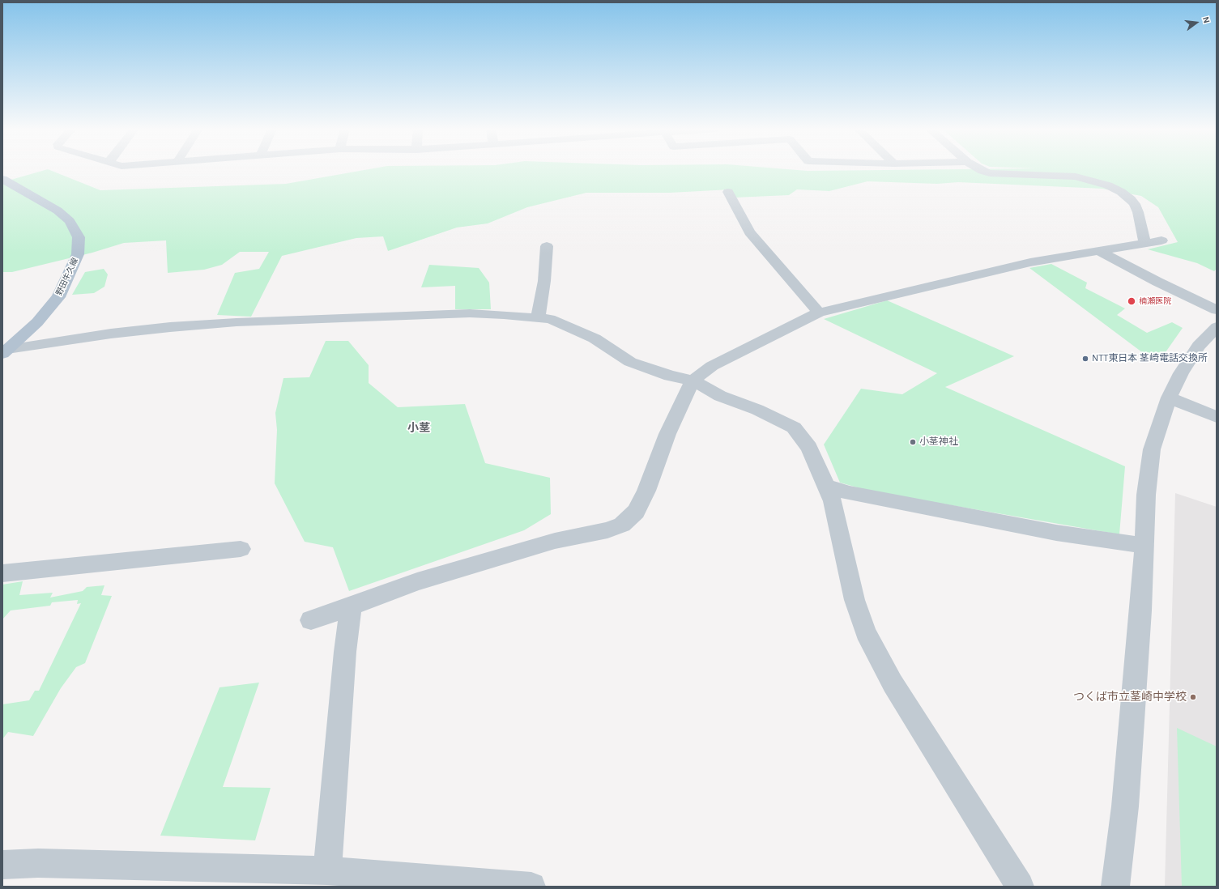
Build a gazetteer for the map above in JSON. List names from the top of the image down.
{
  "streets": {
    "main road": ["野田牛久線"]
  },
  "districts": ["小茎"],
  "places": [
    "楠瀬医院",
    "NTT東日本 茎崎電話交換所",
    "小茎神社",
    "つくば市立茎崎中学校"
  ],
  "north": "right"
}
